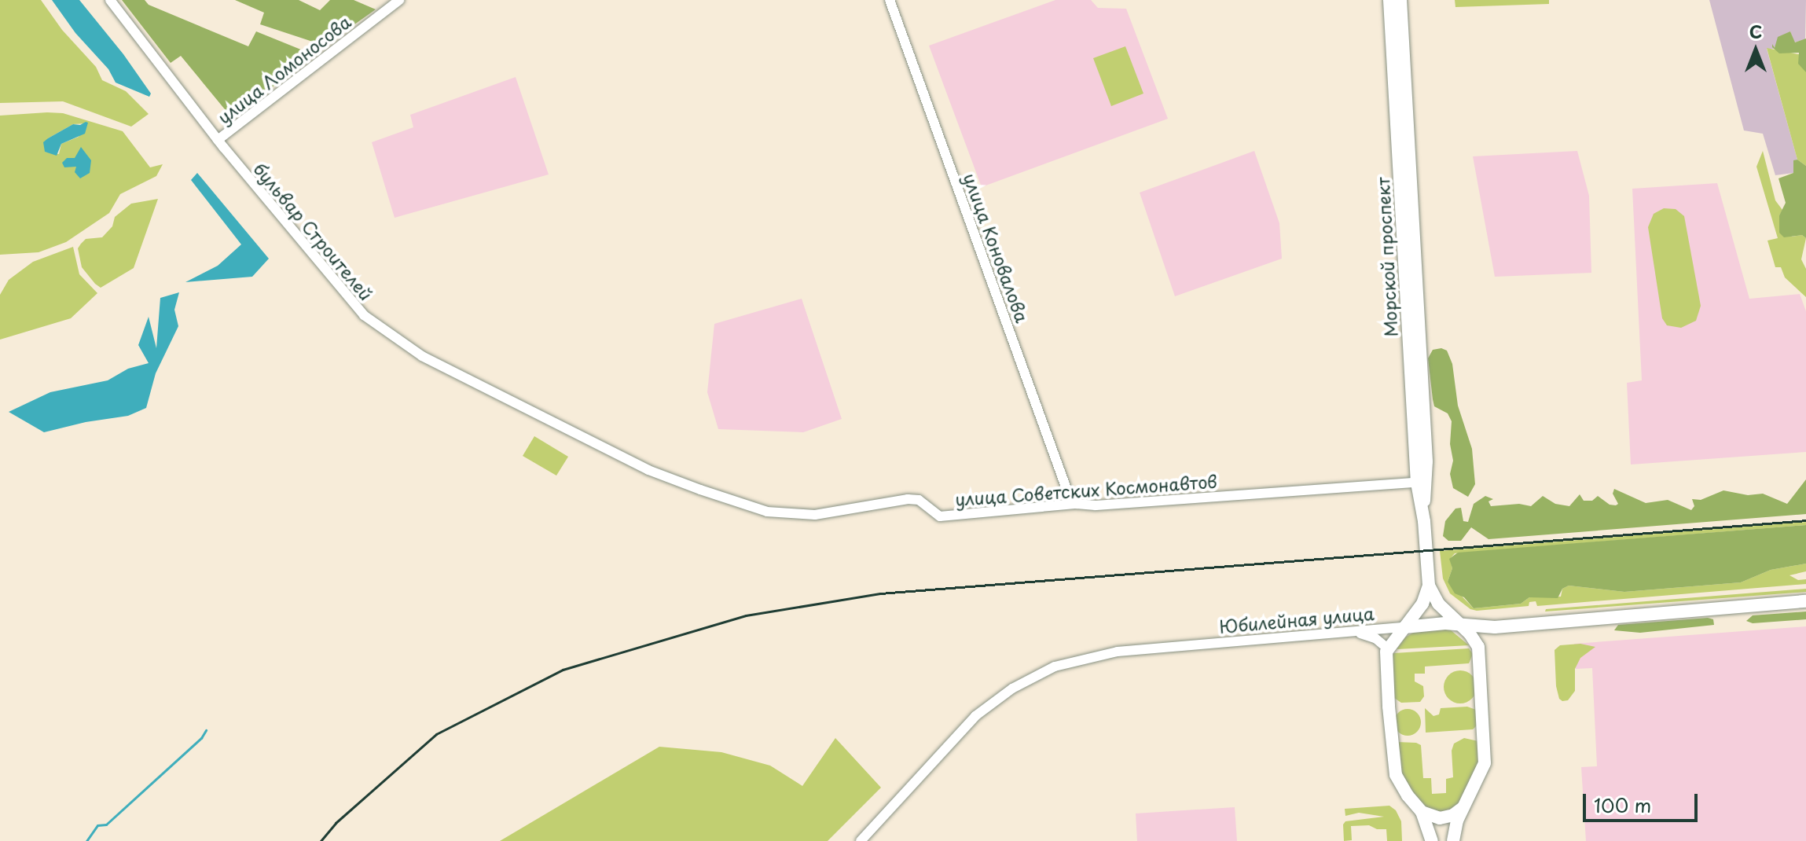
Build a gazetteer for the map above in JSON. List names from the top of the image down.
{
  "streets": {
    "main road": ["Морской проспект", "Юбилейная улица"],
    "street": [
      "улица Ломоносова",
      "бульвар Строителей",
      "улица Коновалова",
      "улица Советских Космонавтов"
    ]
  },
  "crossings": [
    ["улица Ломоносова", "бульвар Строителей"],
    ["бульвар Строителей", "улица Советских Космонавтов"],
    ["улица Коновалова", "улица Советских Космонавтов"],
    ["Морской проспект", "улица Советских Космонавтов"],
    ["Морской проспект", "Юбилейная улица"]
  ],
  "scale_bar": "100 m",
  "north": "top"
}
